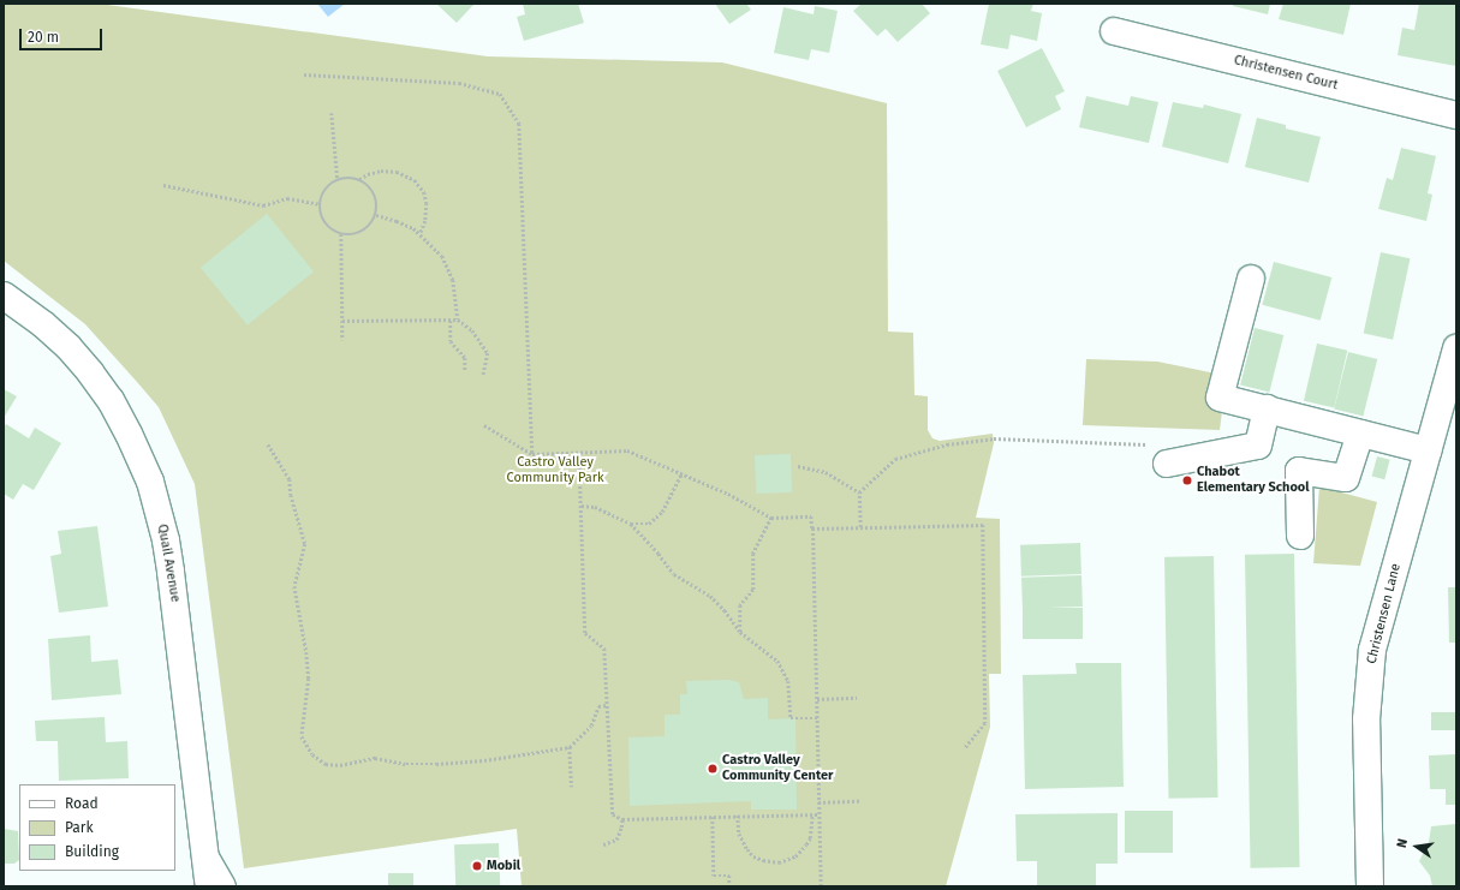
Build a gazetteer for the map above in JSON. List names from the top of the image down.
{
  "streets": {
    "street": ["Christensen Court", "Quail Avenue", "Christensen Lane"]
  },
  "parks": ["Castro Valley Community Park"],
  "places": ["Chabot Elementary School", "Castro Valley Community Center", "Mobil"],
  "legend": ["Road", "Park", "Building"],
  "scale_bar": "20 m",
  "north": "left"
}
